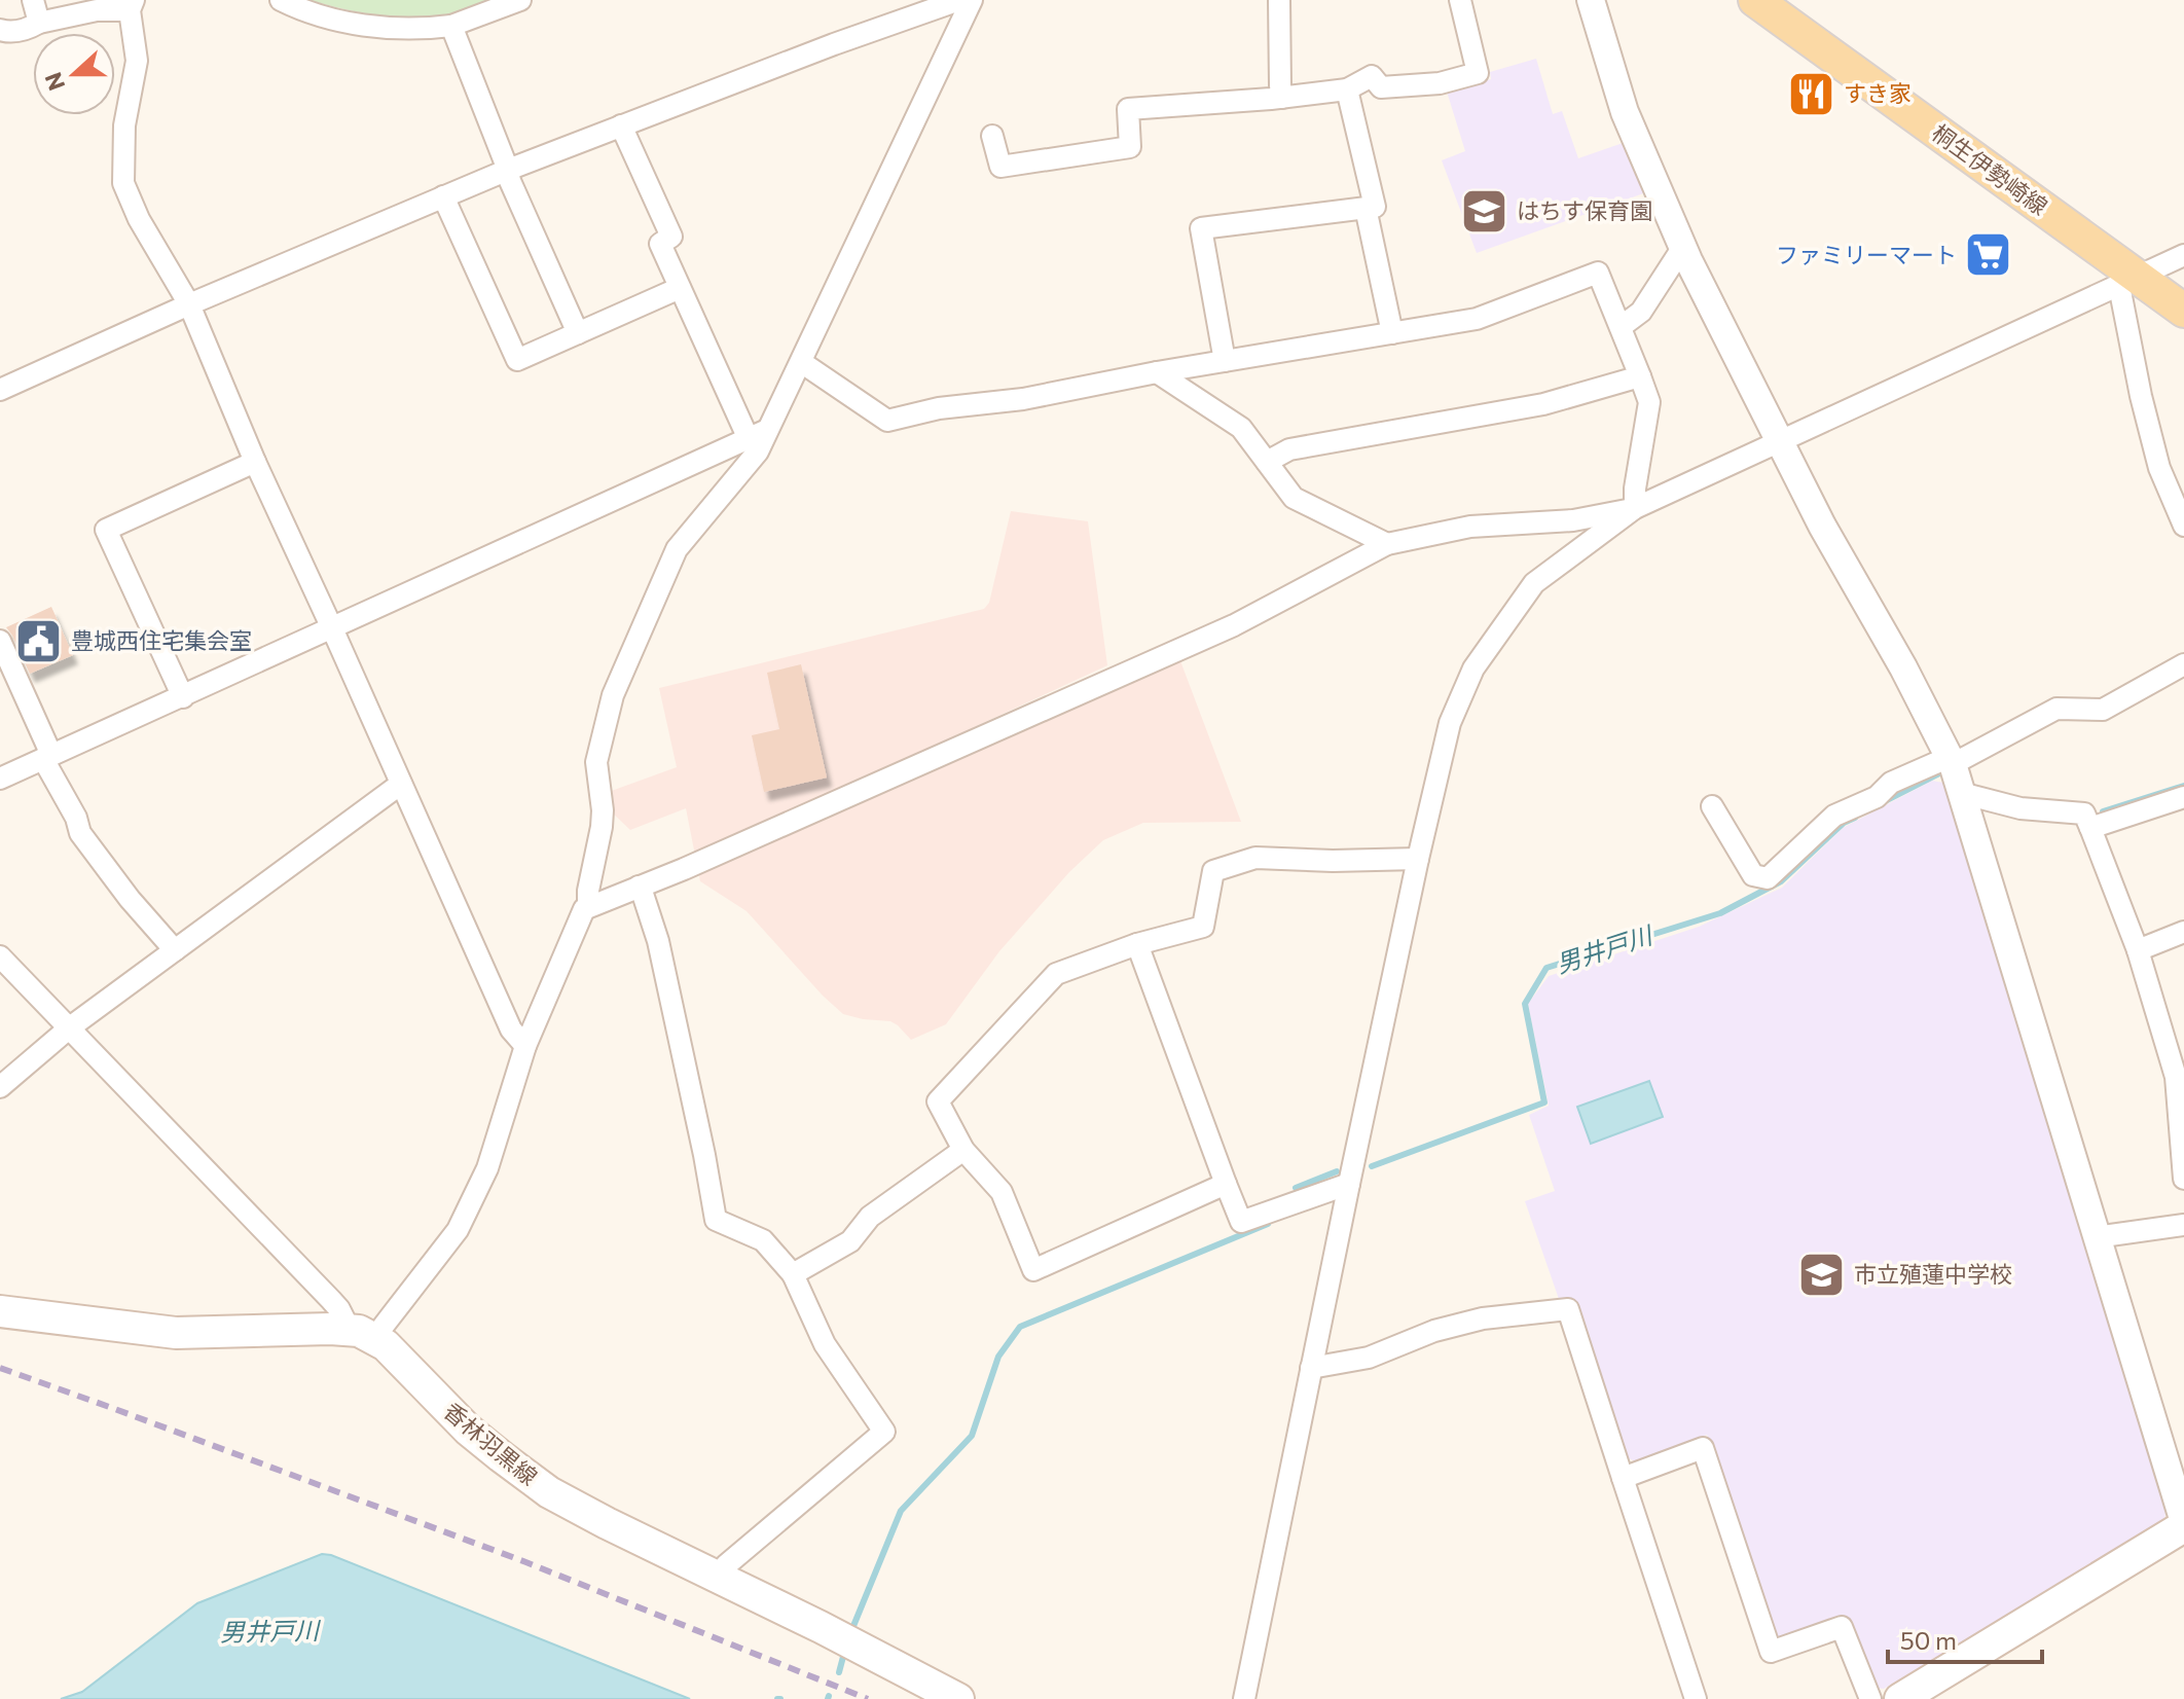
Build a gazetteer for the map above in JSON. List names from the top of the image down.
{
  "streets": {
    "main road": ["桐生伊勢崎線", "香林羽黒線"]
  },
  "water": ["男井戸川"],
  "places": {
    "restaurant": ["すき家"],
    "school or university": ["はちす保育園", "市立殖蓮中学校"],
    "supermarket": ["ファミリーマート"],
    "public building": ["豊城西住宅集会室"]
  },
  "scale_bar": "50 m",
  "north": "left"
}
